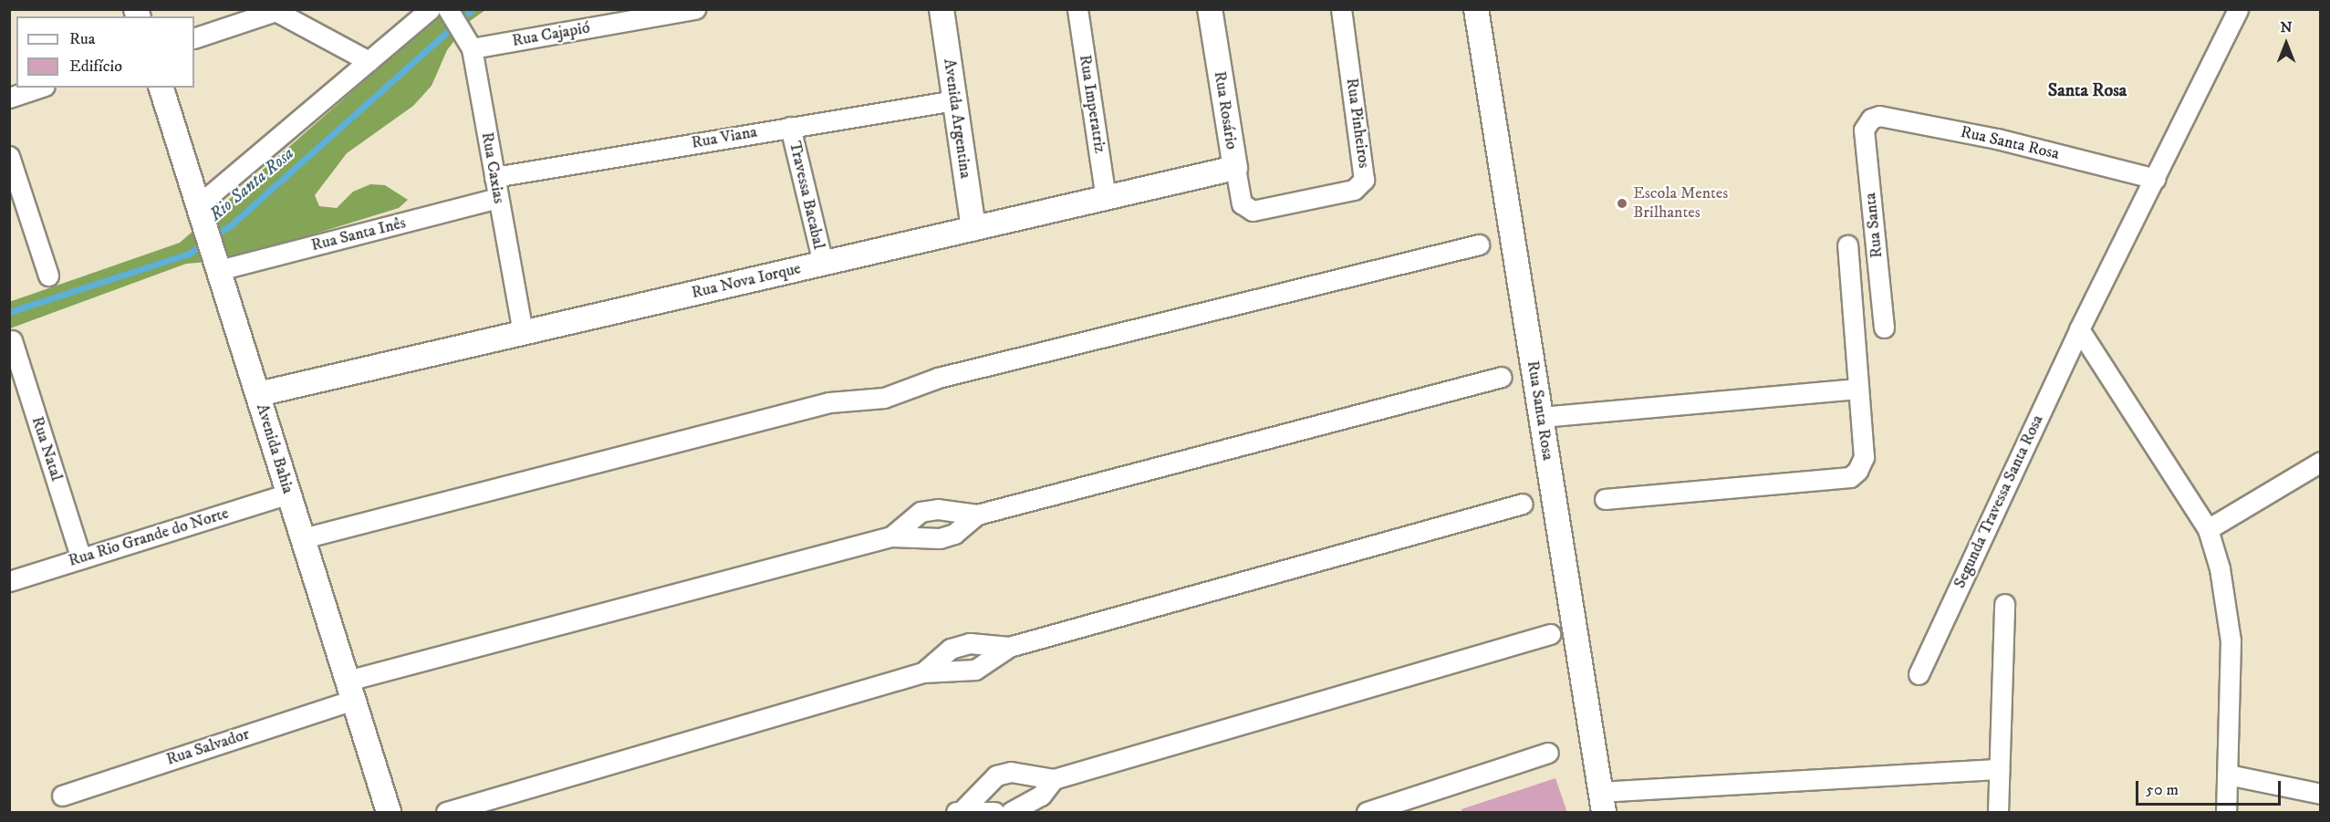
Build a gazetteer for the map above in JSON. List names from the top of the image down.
{
  "streets": {
    "street": [
      "Rua Cajapió",
      "Rua Imperatriz",
      "Rua Rosário",
      "Avenida Argentina",
      "Rua Pinheiros",
      "Rua Viana",
      "Rua Santa Rosa",
      "Rua Caxias",
      "Travessa Bacabal",
      "Rua Santa",
      "Rua Santa Inês",
      "Rua Nova Iorque",
      "Rua Natal",
      "Avenida Bahia",
      "Segunda Travessa Santa Rosa",
      "Rua Rio Grande do Norte",
      "Rua Salvador"
    ]
  },
  "crossings": [
    ["Rua Cajapió", "Rua Caxias"],
    ["Rua Imperatriz", "Rua Nova Iorque"],
    ["Rua Rosário", "Rua Pinheiros"],
    ["Rua Rosário", "Rua Nova Iorque"],
    ["Avenida Argentina", "Rua Viana"],
    ["Avenida Argentina", "Rua Nova Iorque"],
    ["Rua Viana", "Rua Caxias"],
    ["Rua Viana", "Travessa Bacabal"],
    ["Rua Santa Rosa", "Rua Santa"],
    ["Rua Santa Rosa", "Segunda Travessa Santa Rosa"],
    ["Rua Caxias", "Rua Santa Inês"],
    ["Rua Caxias", "Rua Nova Iorque"],
    ["Travessa Bacabal", "Rua Nova Iorque"],
    ["Rua Santa Inês", "Avenida Bahia"],
    ["Rua Nova Iorque", "Avenida Bahia"],
    ["Rua Natal", "Rua Rio Grande do Norte"],
    ["Avenida Bahia", "Rua Rio Grande do Norte"],
    ["Avenida Bahia", "Rua Salvador"]
  ],
  "districts": ["Santa Rosa"],
  "water": ["Rio Santa Rosa"],
  "places": ["Escola Mentes Brilhantes"],
  "legend": ["Rua", "Edifício"],
  "scale_bar": "50 m",
  "north": "top"
}
